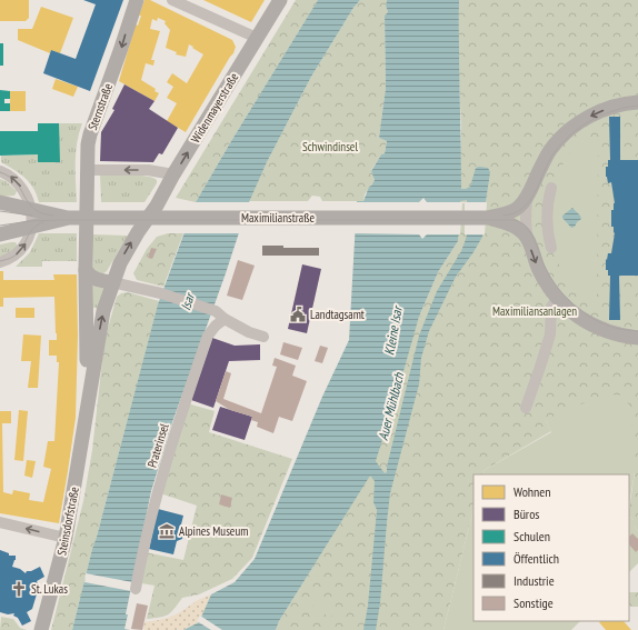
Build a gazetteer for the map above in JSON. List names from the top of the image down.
{
  "streets": {
    "main road": [
      "Sternstraße",
      "Widenmayerstraße",
      "Maximilianstraße",
      "Steinsdorfstraße"
    ],
    "street": ["Praterinsel"]
  },
  "crossings": [
    ["Sternstraße", "Maximilianstraße"],
    ["Sternstraße", "Steinsdorfstraße"],
    ["Widenmayerstraße", "Maximilianstraße"],
    ["Widenmayerstraße", "Steinsdorfstraße"],
    ["Maximilianstraße", "Steinsdorfstraße"]
  ],
  "one_way": ["Sternstraße", "Widenmayerstraße"],
  "water": ["Isar", "Kleine Isar", "Auer Mühlbach"],
  "parks": ["Schwindinsel", "Maximiliansanlagen"],
  "places": {
    "public building": ["Landtagsamt"],
    "museum": ["Alpines Museum"],
    "church": ["St. Lukas"]
  },
  "legend": [
    "Wohnen",
    "Büros",
    "Schulen",
    "Öffentlich",
    "Industrie",
    "Sonstige"
  ]
}
